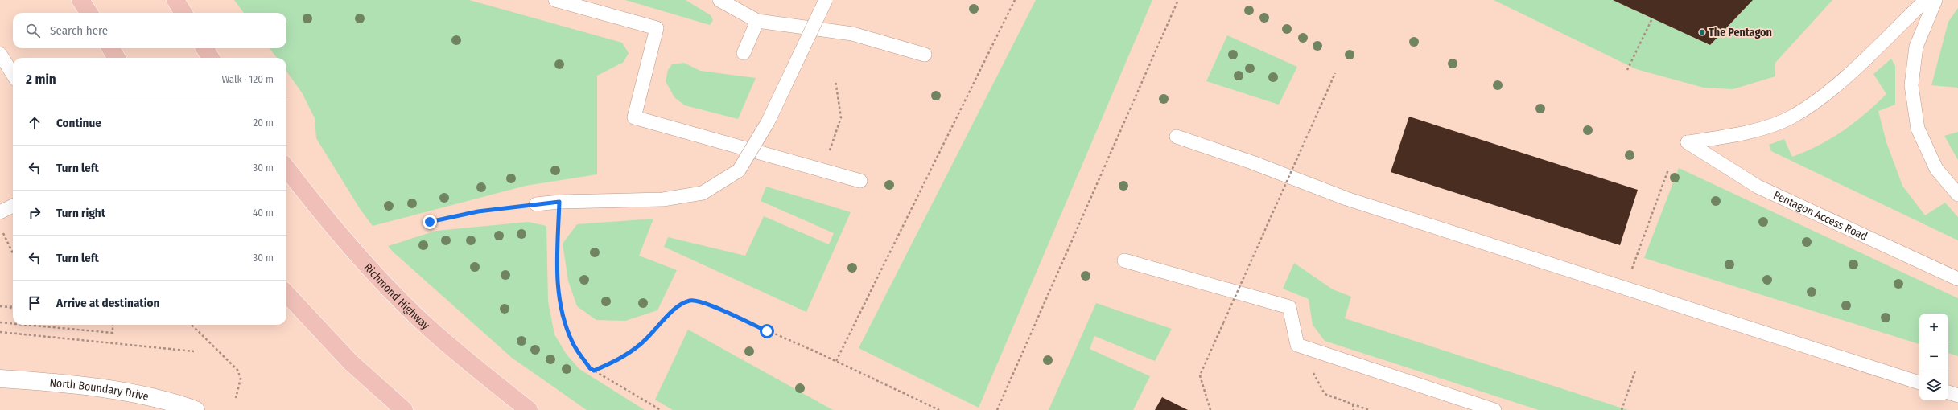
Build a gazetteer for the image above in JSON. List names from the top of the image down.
{
  "streets": {
    "highway": ["Richmond Highway"],
    "street": ["North Boundary Drive"],
    "lane": ["Pentagon Access Road"]
  },
  "places": ["The Pentagon"],
  "page": {
    "search": "Search here",
    "heading": ["2 min", "Walk · 120 m"],
    "list": [
      ["Continue", "20 m"],
      ["Turn left", "30 m"],
      ["Turn right", "40 m"],
      ["Turn left", "30 m"],
      "Arrive at destination"
    ],
    "map_buttons": ["+", "−"]
  }
}
